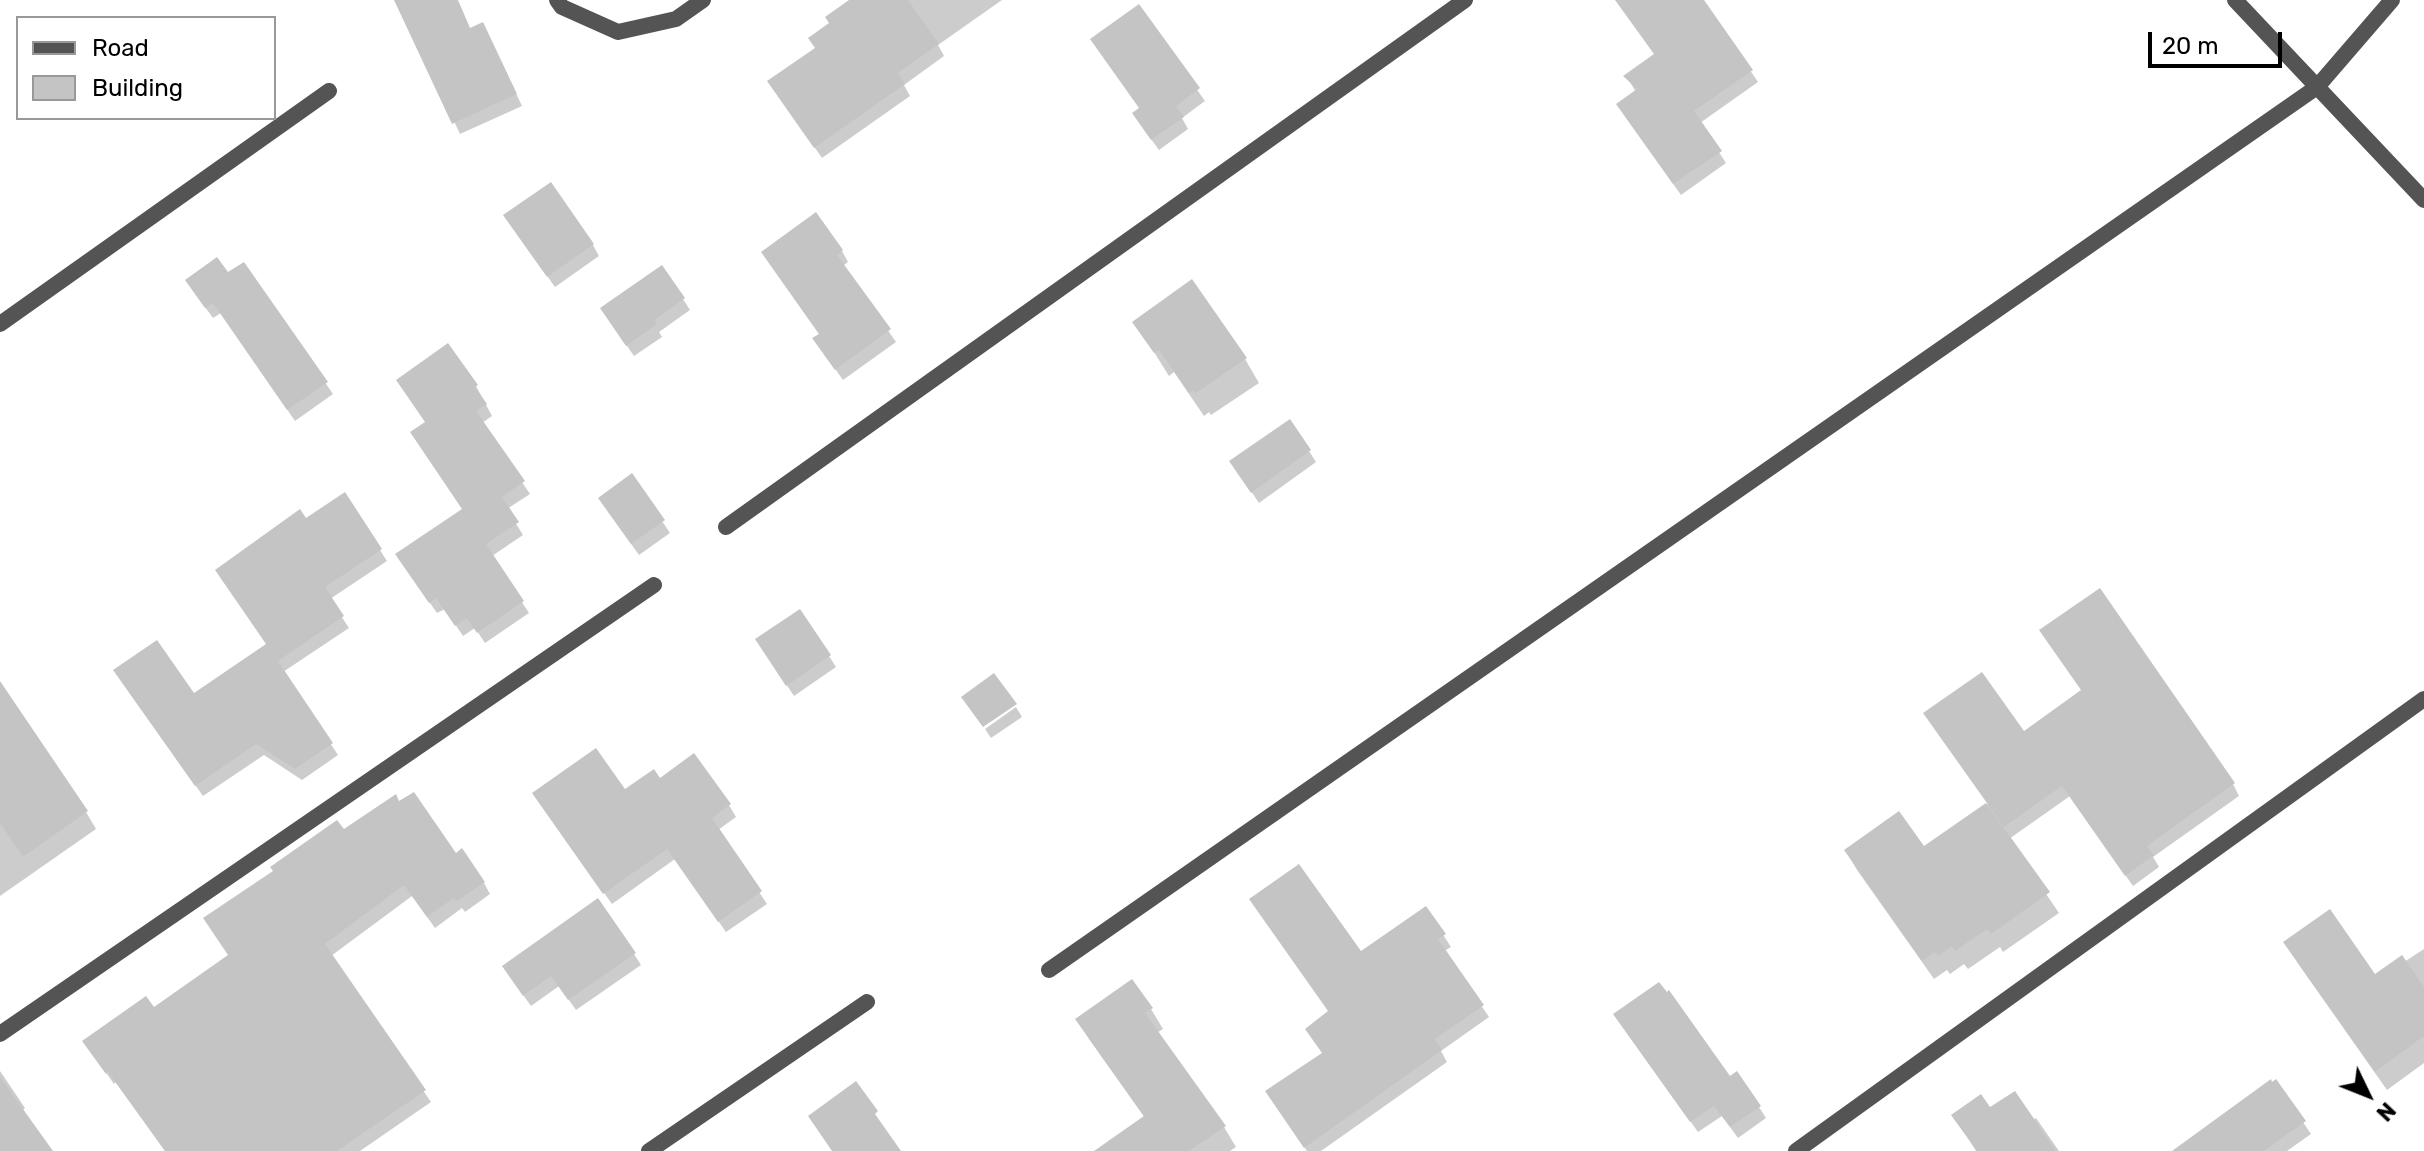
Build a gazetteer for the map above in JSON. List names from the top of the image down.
{
  "legend": ["Road", "Building"],
  "scale_bar": "20 m",
  "north": "bottom right"
}
